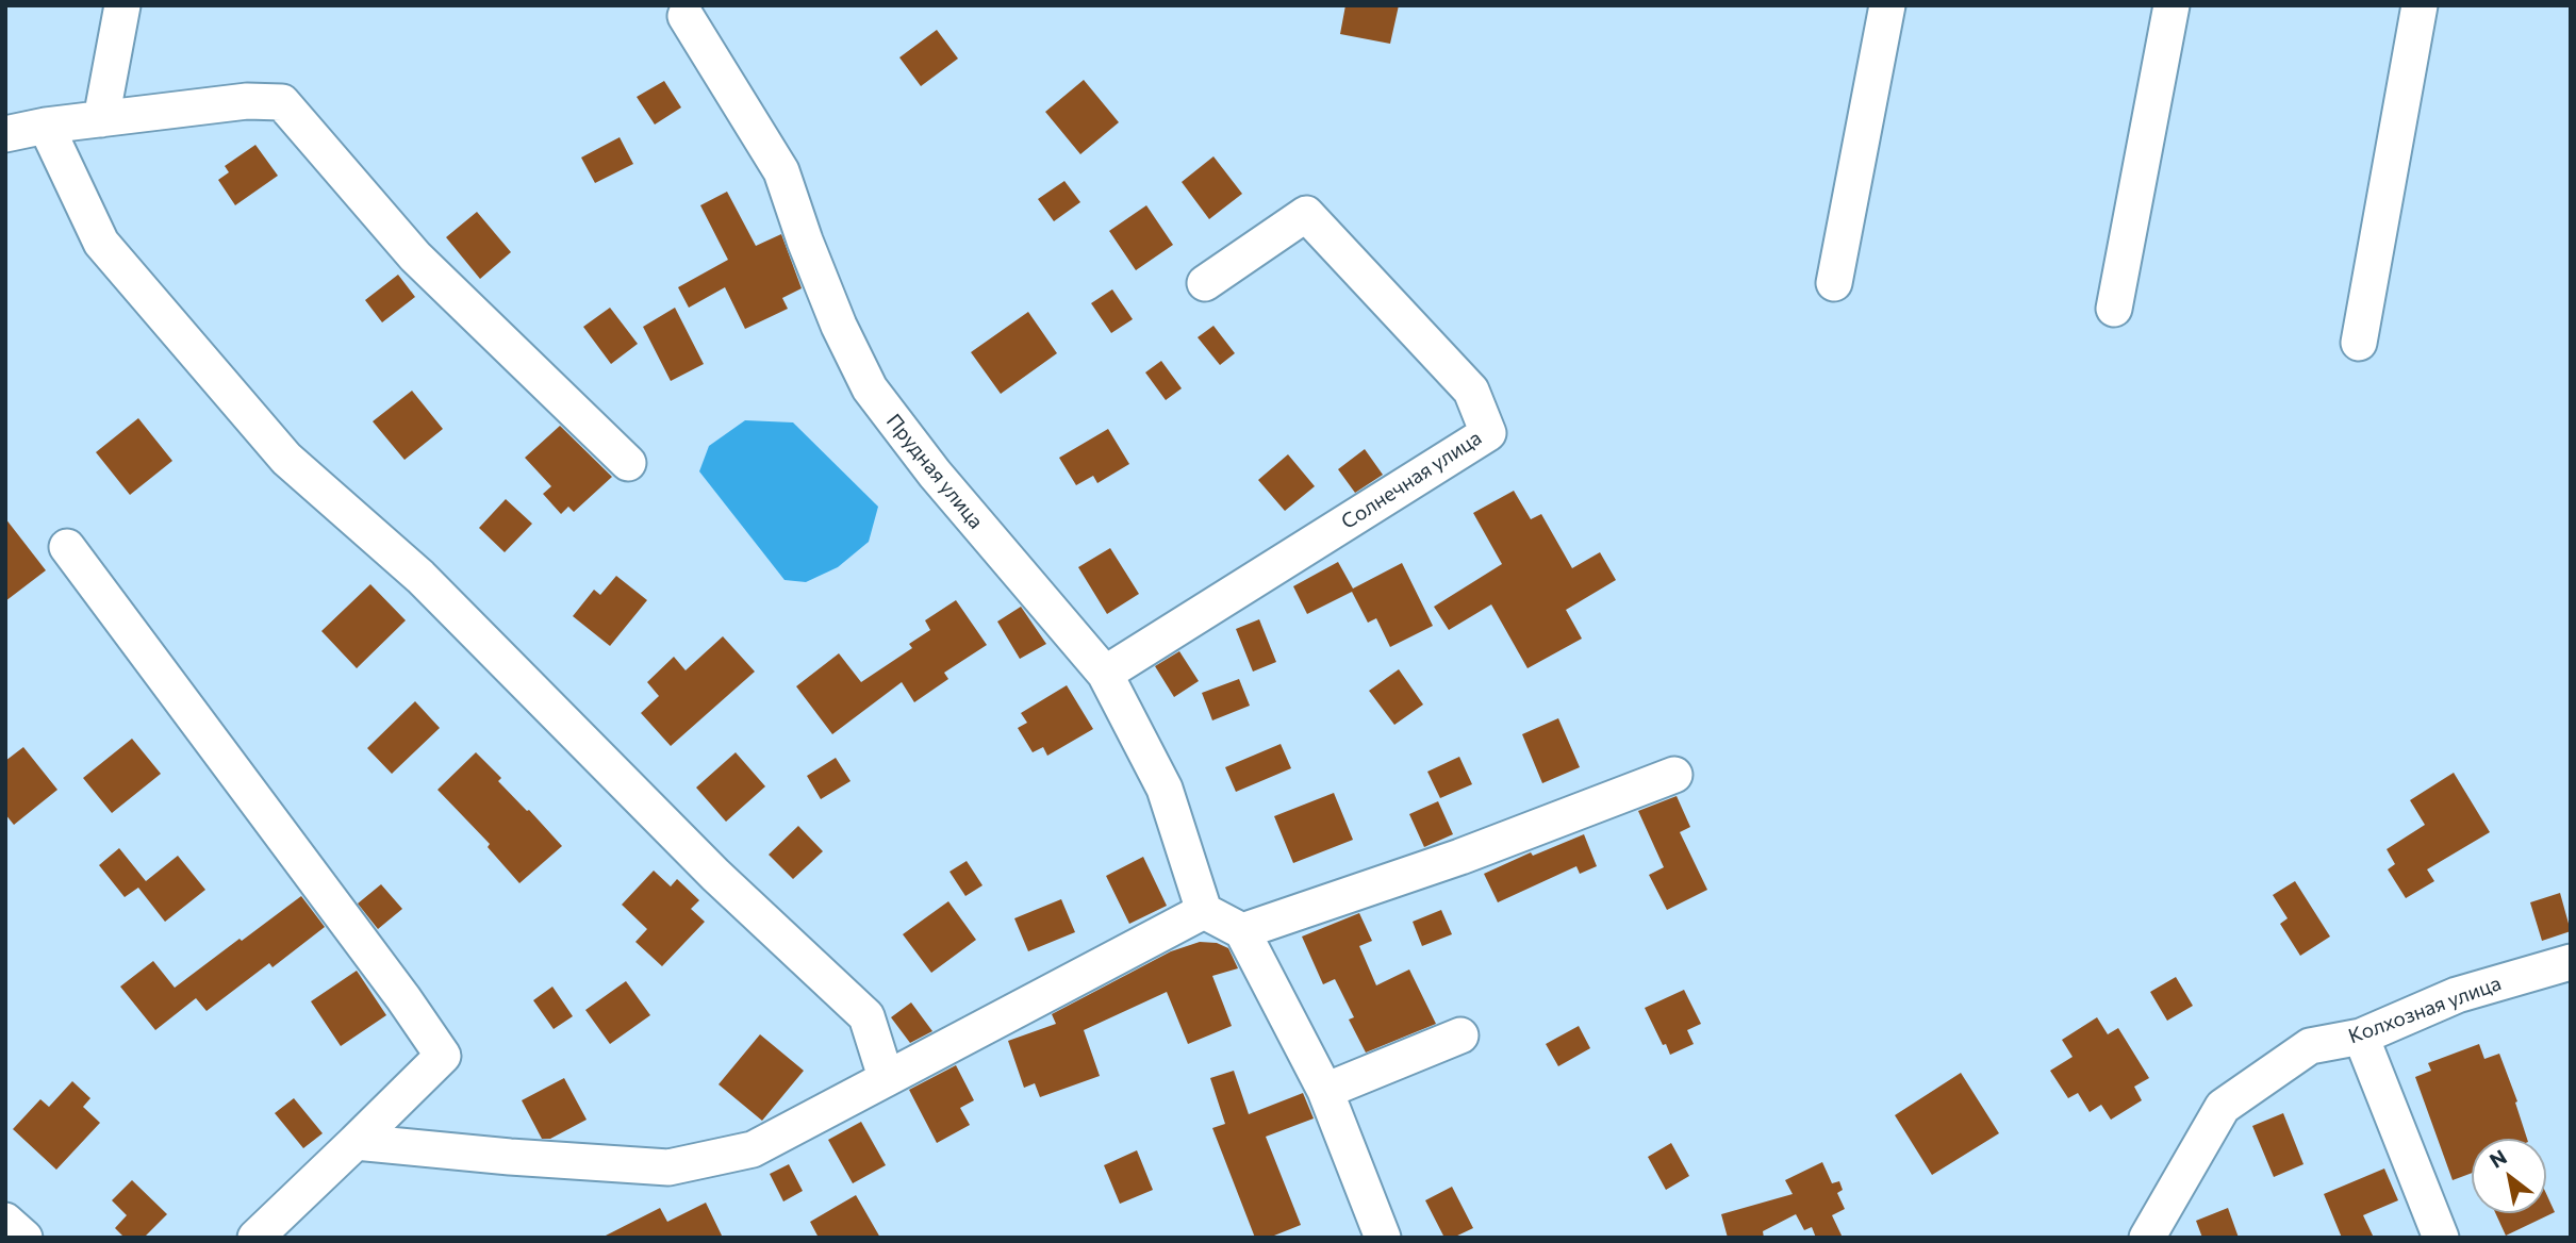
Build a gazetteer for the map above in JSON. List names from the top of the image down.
{
  "streets": {
    "street": ["Прудная улица", "Солнечная улица", "Колхозная улица"]
  },
  "crossings": [
    ["Прудная улица", "Солнечная улица"]
  ],
  "north": "top left"
}
